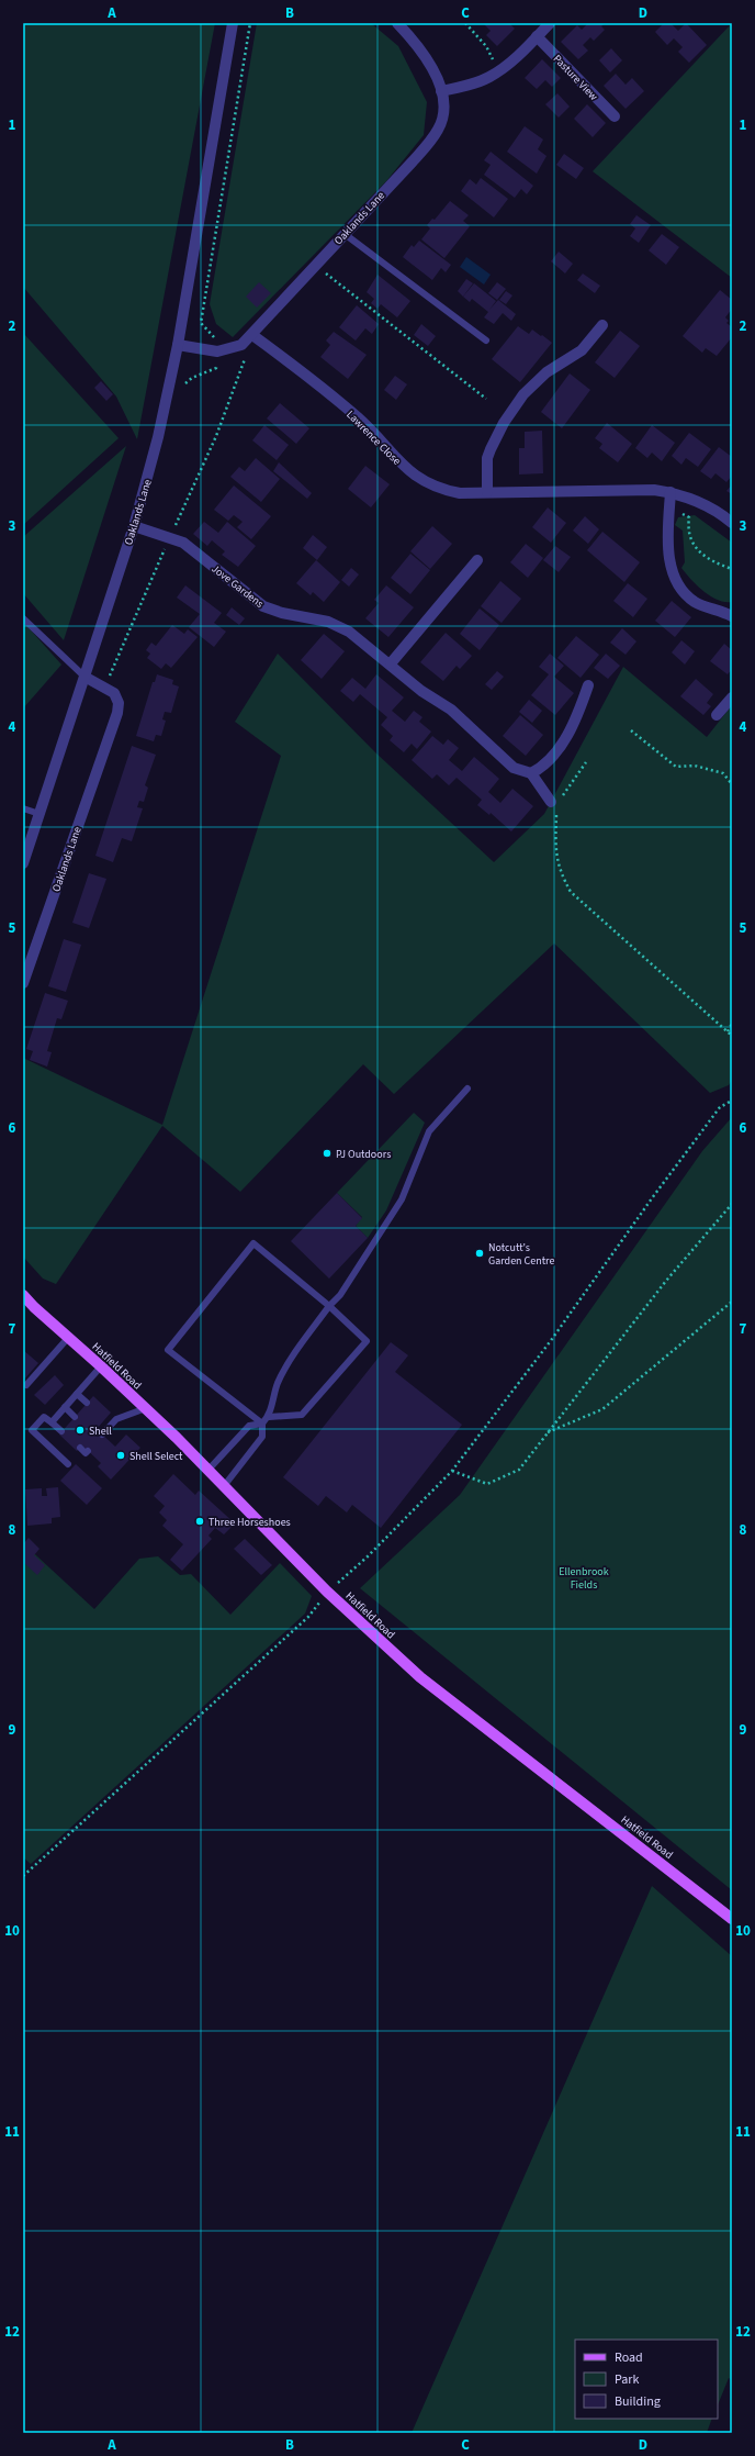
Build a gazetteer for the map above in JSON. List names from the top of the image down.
{
  "streets": {
    "main road": ["Hatfield Road"],
    "street": [
      "Pasture View",
      "Oaklands Lane",
      "Lawrence Close",
      "Jove Gardens"
    ]
  },
  "crossings": [
    ["Oaklands Lane", "Lawrence Close"],
    ["Oaklands Lane", "Jove Gardens"]
  ],
  "parks": ["Ellenbrook Fields"],
  "places": [
    "PJ Outdoors",
    "Notcutt's Garden Centre",
    "Shell",
    "Shell Select",
    "Three Horseshoes"
  ],
  "legend": ["Road", "Park", "Building"],
  "grid": {
    "columns": [
      "A",
      "B",
      "C",
      "D"
    ],
    "rows": [
      "1",
      "2",
      "3",
      "4",
      "5",
      "6",
      "7",
      "8",
      "9",
      "10",
      "11",
      "12"
    ]
  }
}
